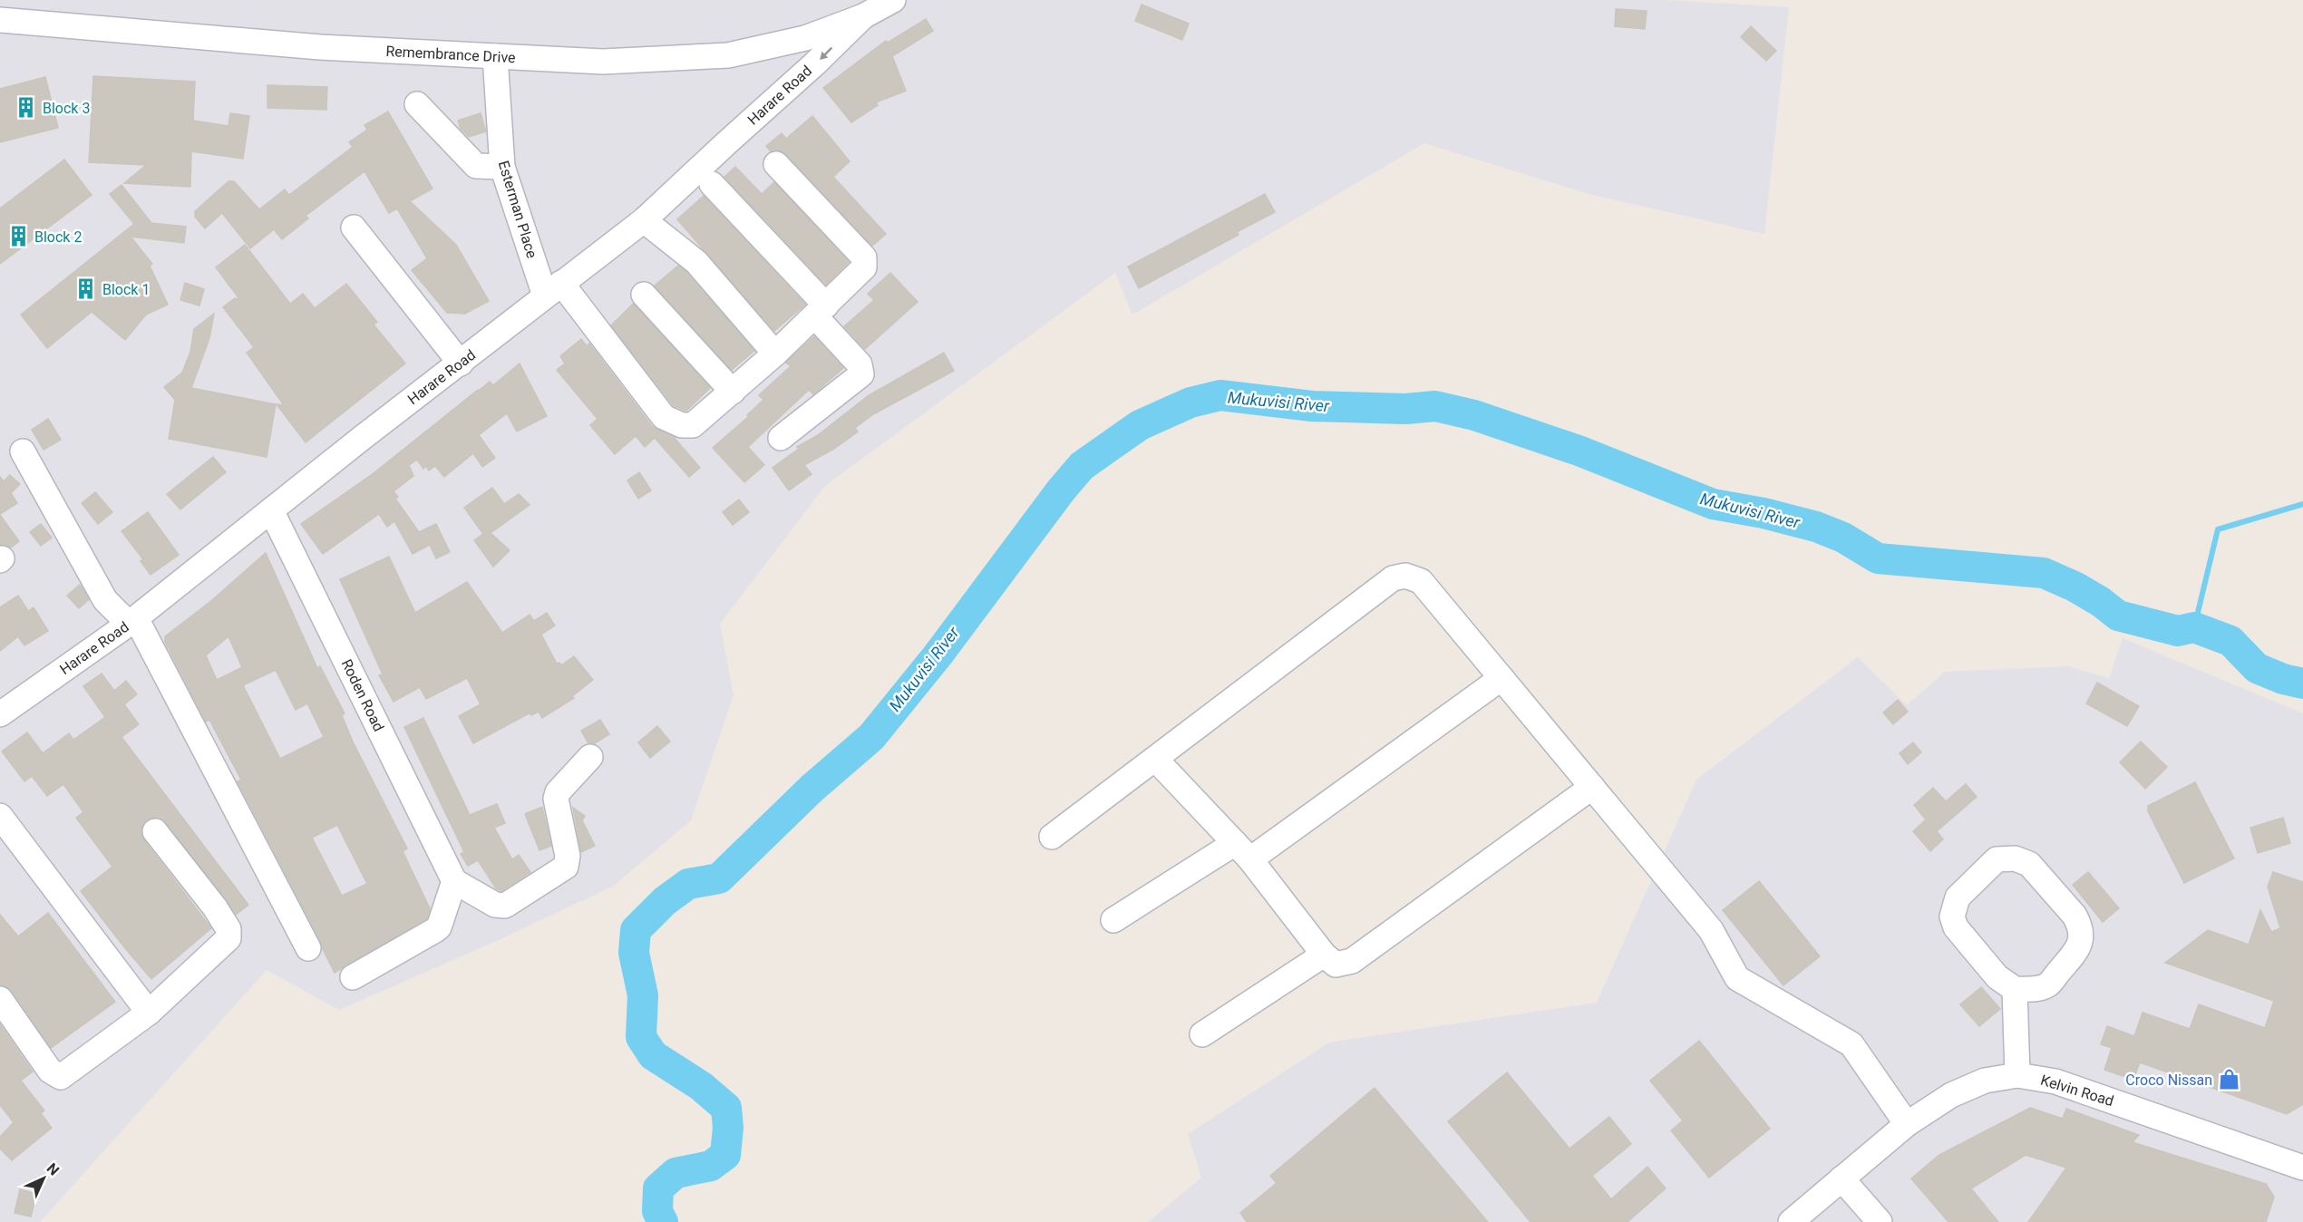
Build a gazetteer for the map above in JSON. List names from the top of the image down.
{
  "streets": {
    "street": [
      "Remembrance Drive",
      "Harare Road",
      "Esterman Place",
      "Roden Road",
      "Kelvin Road"
    ]
  },
  "crossings": [
    ["Remembrance Drive", "Harare Road"],
    ["Remembrance Drive", "Esterman Place"],
    ["Harare Road", "Esterman Place"],
    ["Harare Road", "Roden Road"]
  ],
  "water": ["Mukuvisi River"],
  "places": {
    "building": ["Block 3", "Block 2", "Block 1"],
    "shop": ["Croco Nissan"]
  },
  "north": "top right"
}
